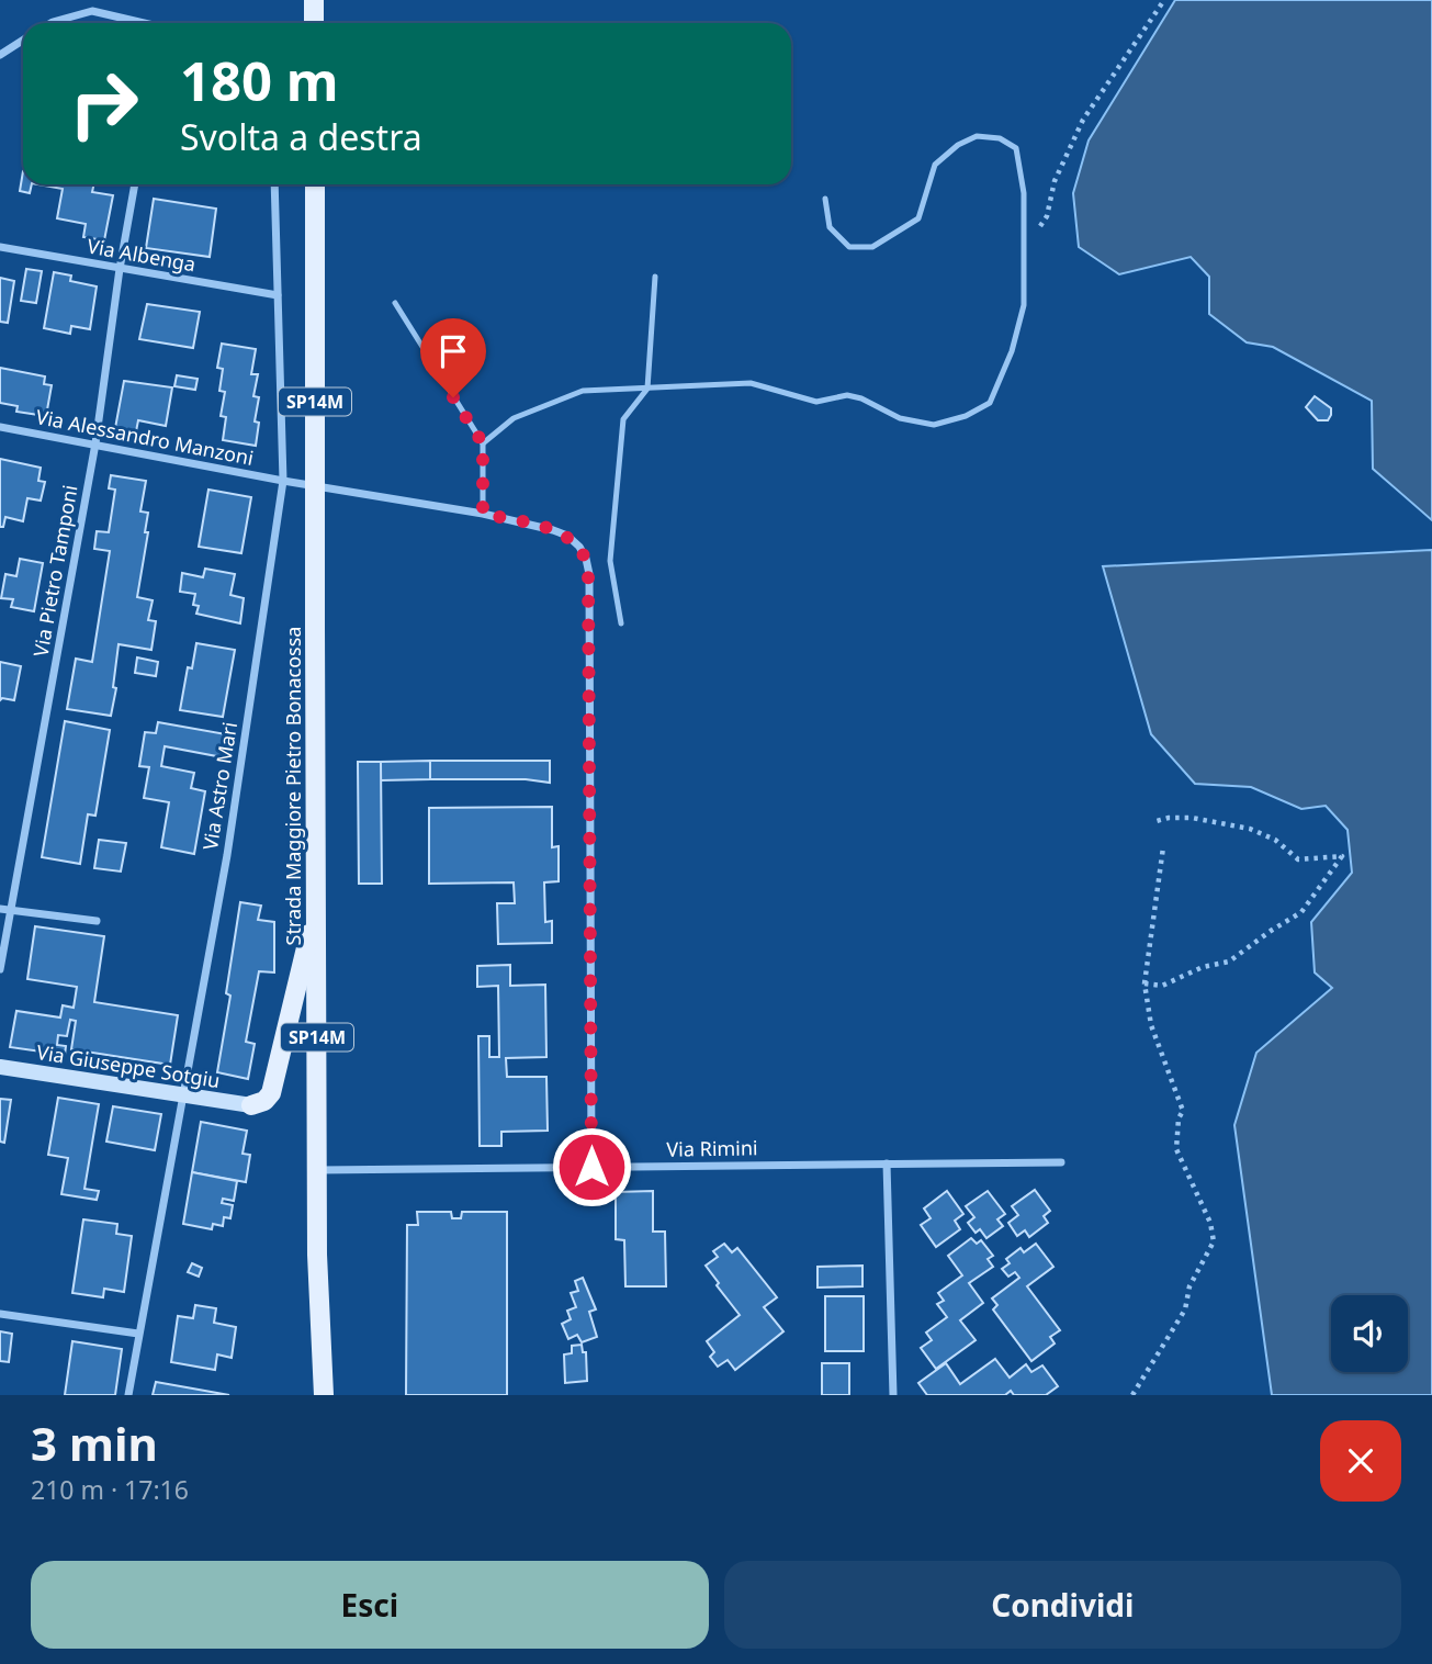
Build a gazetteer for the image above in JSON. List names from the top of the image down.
{
  "streets": {
    "main road": ["SP14M", "Strada Maggiore Pietro Bonacossa"],
    "street": [
      "Via Albenga",
      "Via Alessandro Manzoni",
      "Via Pietro Tamponi",
      "Via Astro Mari",
      "Via Giuseppe Sotgiu",
      "Via Rimini"
    ]
  },
  "crossings": [
    ["Via Albenga", "Via Pietro Tamponi"],
    ["Via Albenga", "Via Astro Mari"],
    ["Via Alessandro Manzoni", "Via Pietro Tamponi"],
    ["Via Alessandro Manzoni", "Via Astro Mari"],
    ["Via Alessandro Manzoni", "Via Rimini"],
    ["Via Astro Mari", "Via Giuseppe Sotgiu"],
    ["Strada Maggiore Pietro Bonacossa", "Via Rimini"]
  ],
  "page": {
    "turn": ["180 m", "Svolta a destra"],
    "heading": ["3 min", "210 m · 17:16"],
    "buttons": ["Esci", "Condividi"]
  }
}
